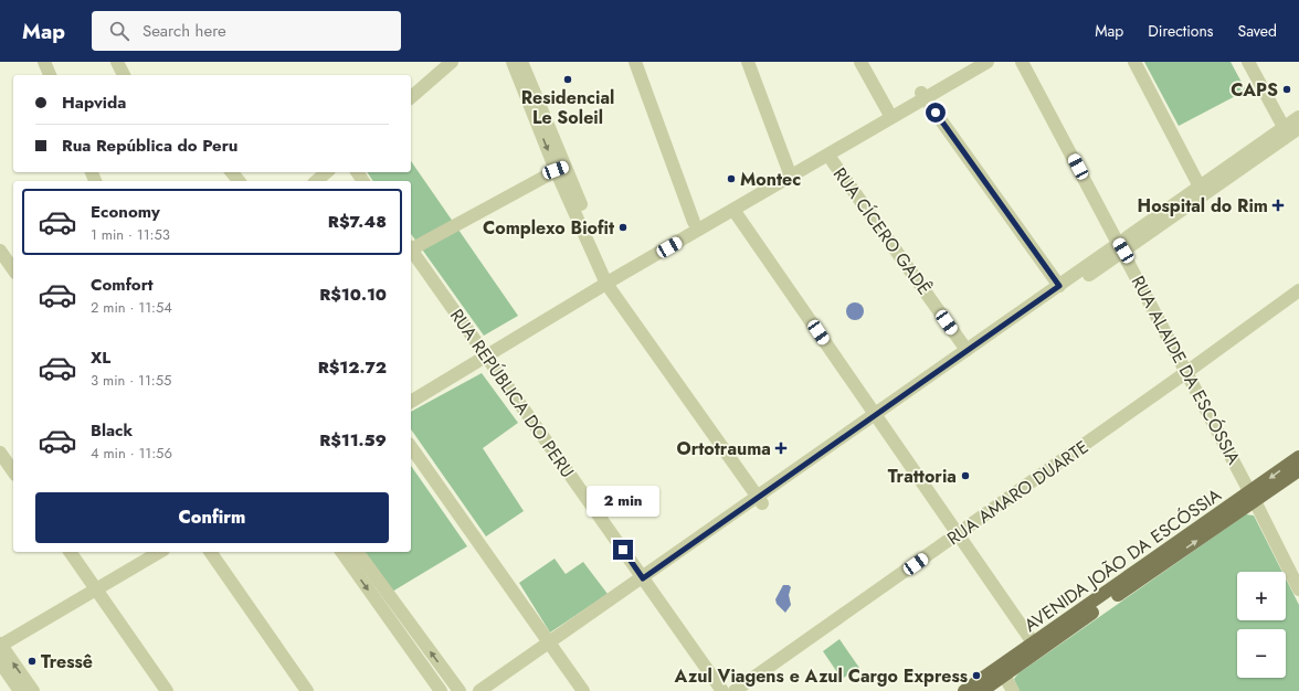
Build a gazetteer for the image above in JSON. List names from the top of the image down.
{
  "streets": {
    "main road": ["AVENIDA JOÃO DA ESCÓSSIA"],
    "street": [
      "RUA CÍCERO GADÊ",
      "RUA ALAIDE DA ESCÓSSIA",
      "RUA REPÚBLICA DO PERU",
      "RUA AMARO DUARTE"
    ]
  },
  "crossings": [
    ["RUA ALAIDE DA ESCÓSSIA", "RUA AMARO DUARTE"],
    ["RUA ALAIDE DA ESCÓSSIA", "AVENIDA JOÃO DA ESCÓSSIA"]
  ],
  "places": {
    "other": [
      "Residencial Le Soleil",
      "CAPS",
      "Montec",
      "Complexo Biofit",
      "Trattoria",
      "Tressê",
      "Azul Viagens e Azul Cargo Express"
    ],
    "health": ["Hospital do Rim", "Ortotrauma"]
  },
  "page": {
    "header": "Map",
    "search": "Search here",
    "nav": ["Map", "Directions", "Saved"],
    "banner": ["Hapvida", "Rua República do Peru"],
    "list": [
      {
        "name": "Economy",
        "note": "1 min · 11:53",
        "value": "R$7.48"
      },
      {
        "name": "Comfort",
        "note": "2 min · 11:54",
        "value": "R$10.10"
      },
      {
        "name": "XL",
        "note": "3 min · 11:55",
        "value": "R$12.72"
      },
      {
        "name": "Black",
        "note": "4 min · 11:56",
        "value": "R$11.59"
      }
    ],
    "buttons": "Confirm",
    "bubble": "2 min",
    "map_buttons": ["+", "−"]
  }
}
